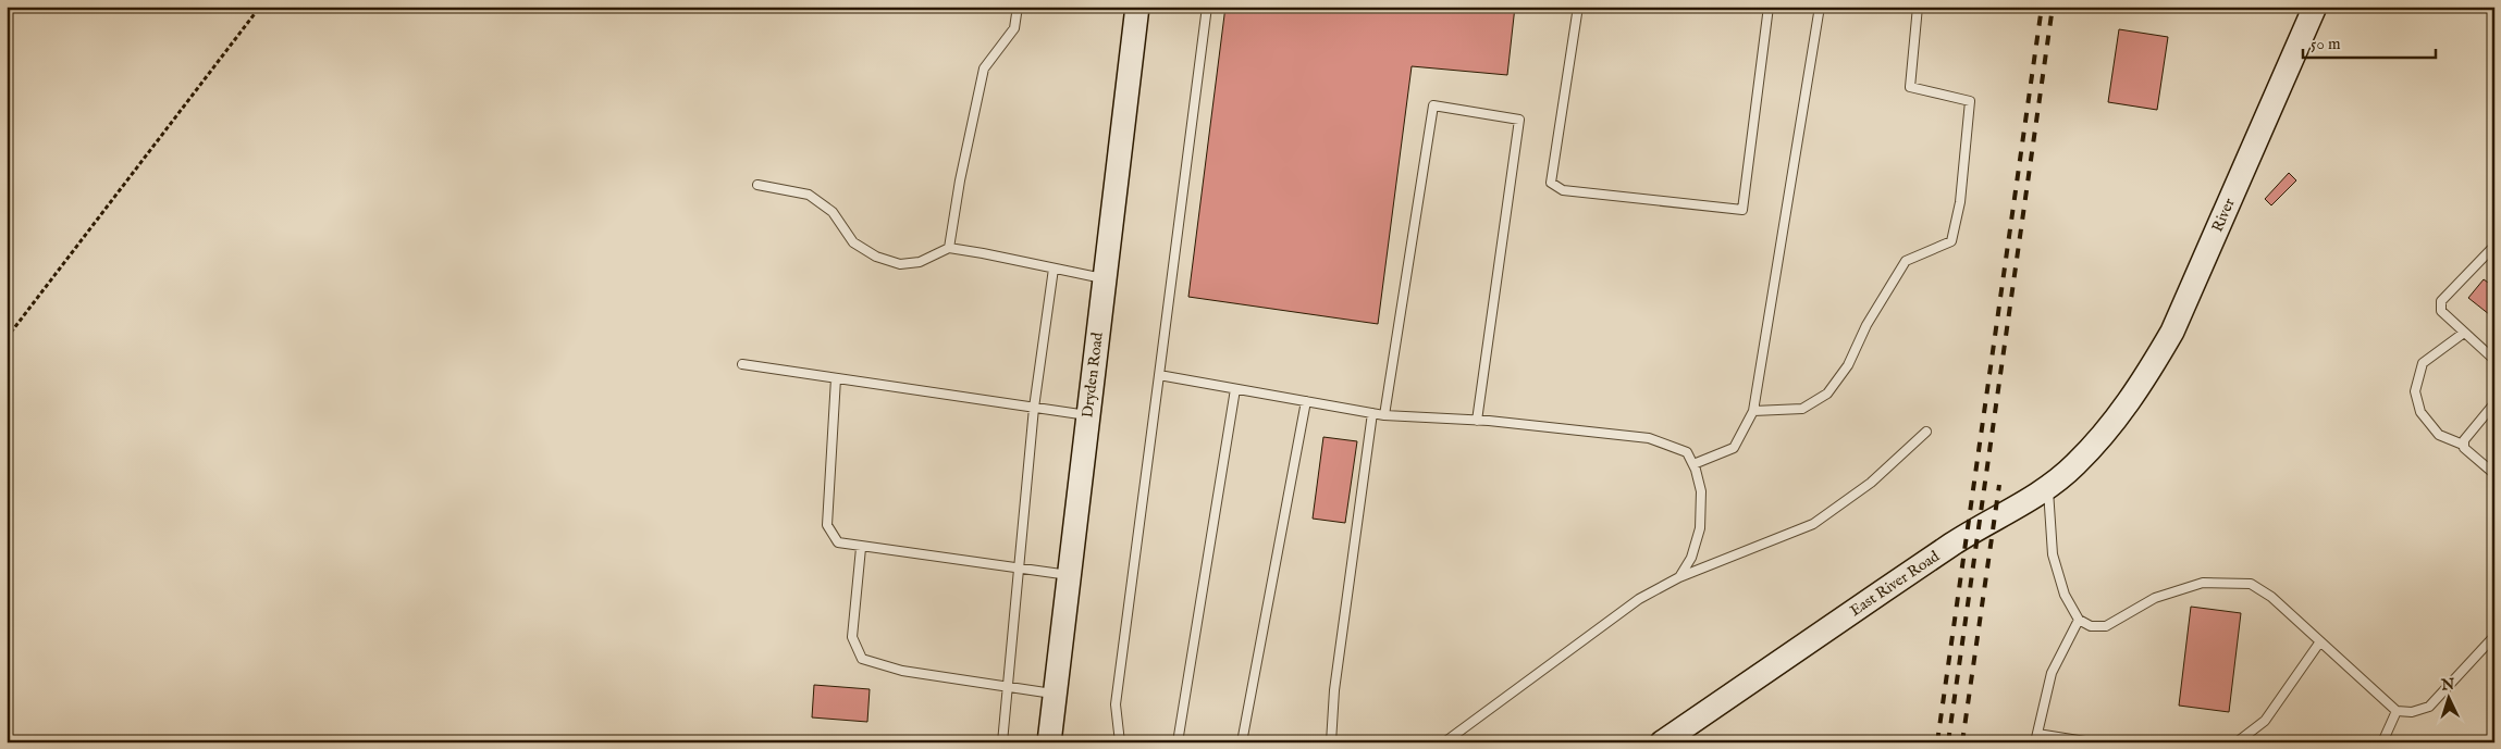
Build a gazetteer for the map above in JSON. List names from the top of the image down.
{
  "streets": {
    "street": ["River", "Dryden Road", "East River Road"]
  },
  "crossings": [
    ["River", "East River Road"]
  ],
  "scale_bar": "50 m",
  "north": "top"
}
